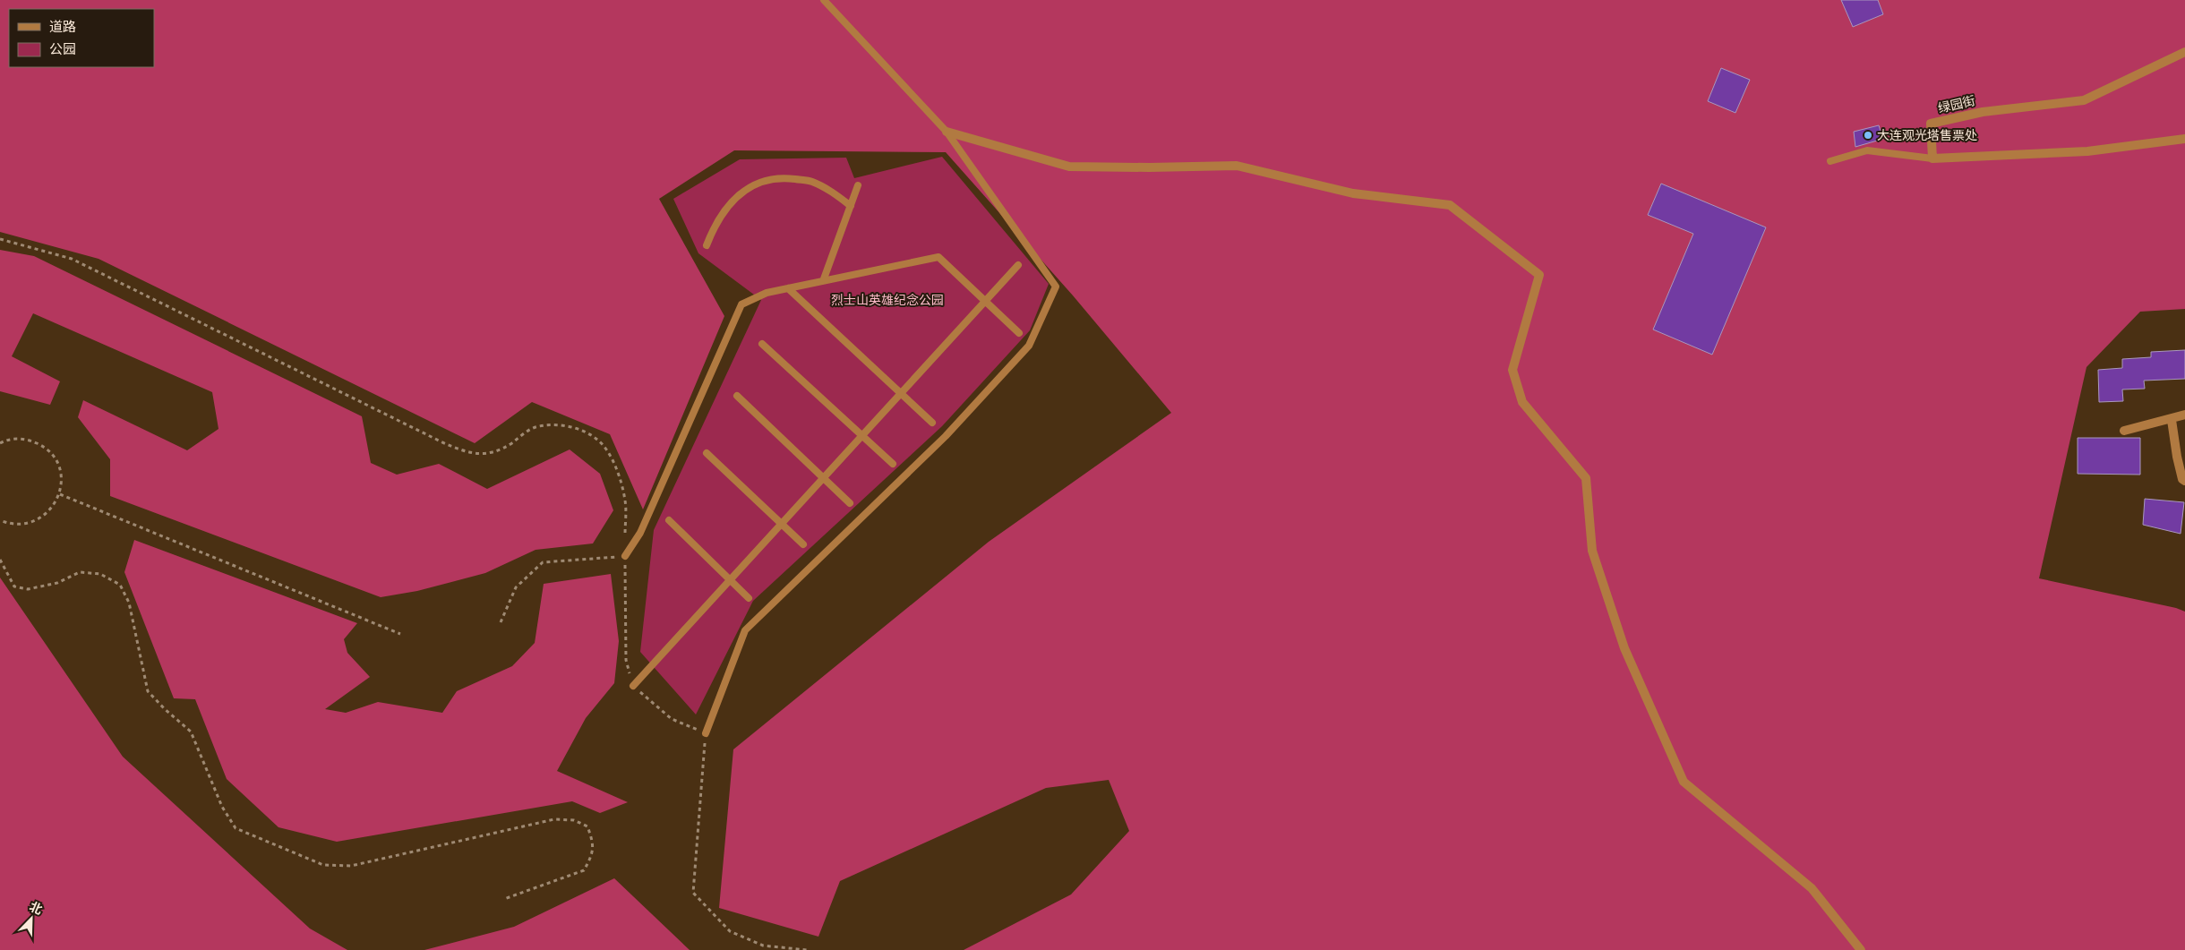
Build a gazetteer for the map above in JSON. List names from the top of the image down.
{
  "streets": {
    "street": ["绿园街"]
  },
  "parks": ["烈士山英雄纪念公园"],
  "places": ["大连观光塔售票处"],
  "legend": ["道路", "公园"],
  "north": "top right"
}
